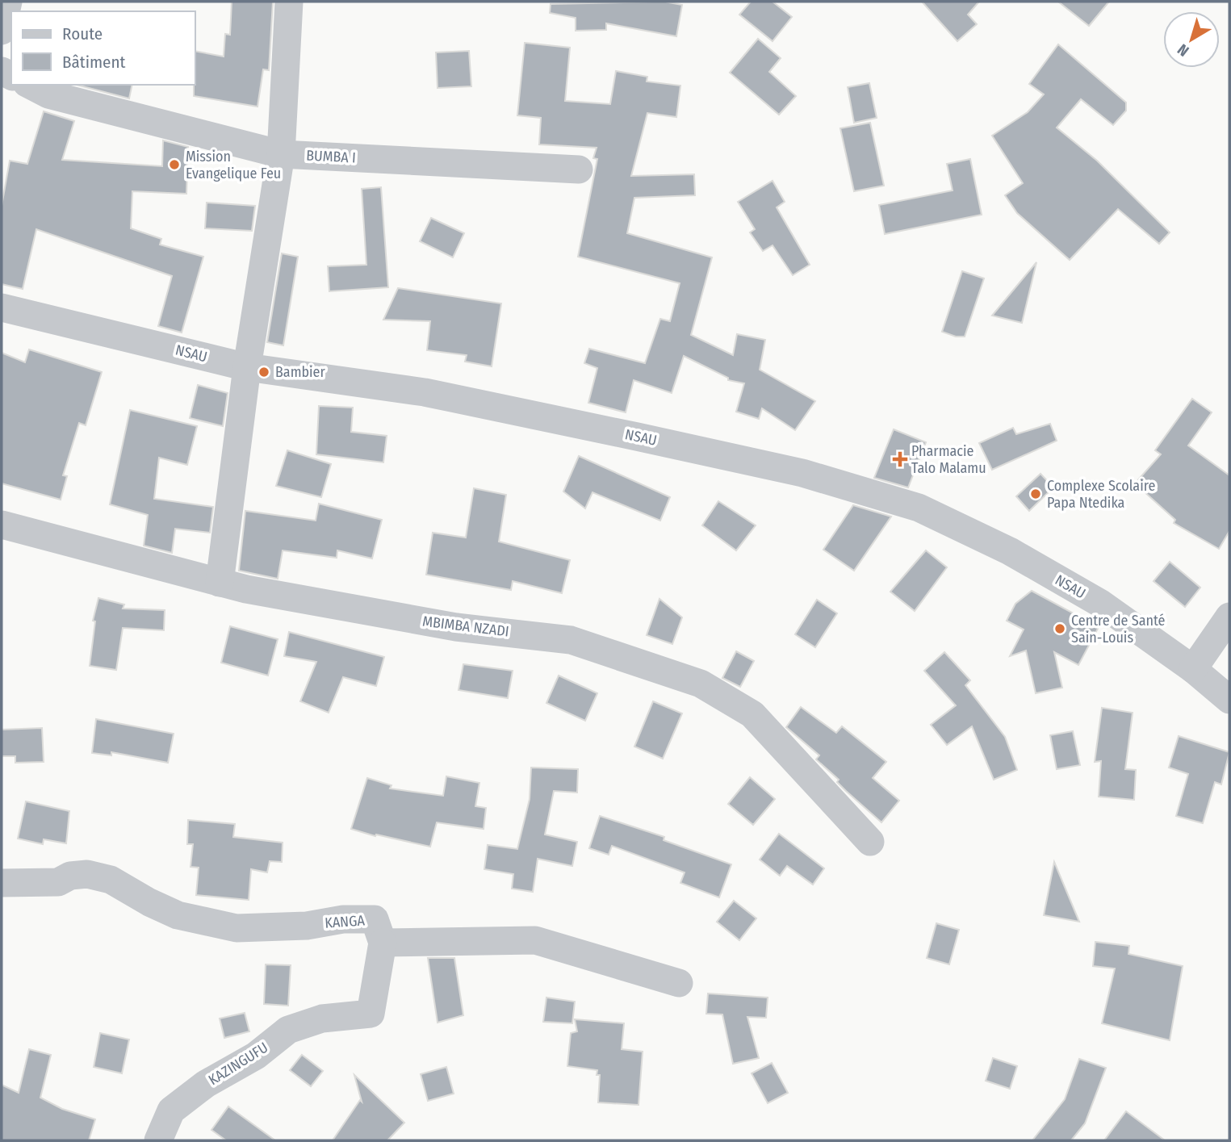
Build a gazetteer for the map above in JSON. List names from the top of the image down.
{
  "streets": {
    "street": [
      "BUMBA I",
      "NSAU",
      "MBIMBA NZADI",
      "KANGA",
      "KAZINGUFU"
    ]
  },
  "crossings": [
    ["KANGA", "KAZINGUFU"]
  ],
  "places": {
    "other": [
      "Mission Evangelique Feu",
      "Bambier",
      "Complexe Scolaire Papa Ntedika",
      "Centre de Santé Sain-Louis"
    ],
    "health": ["Pharmacie Talo Malamu"]
  },
  "legend": ["Route", "Bâtiment"],
  "north": "bottom left"
}
